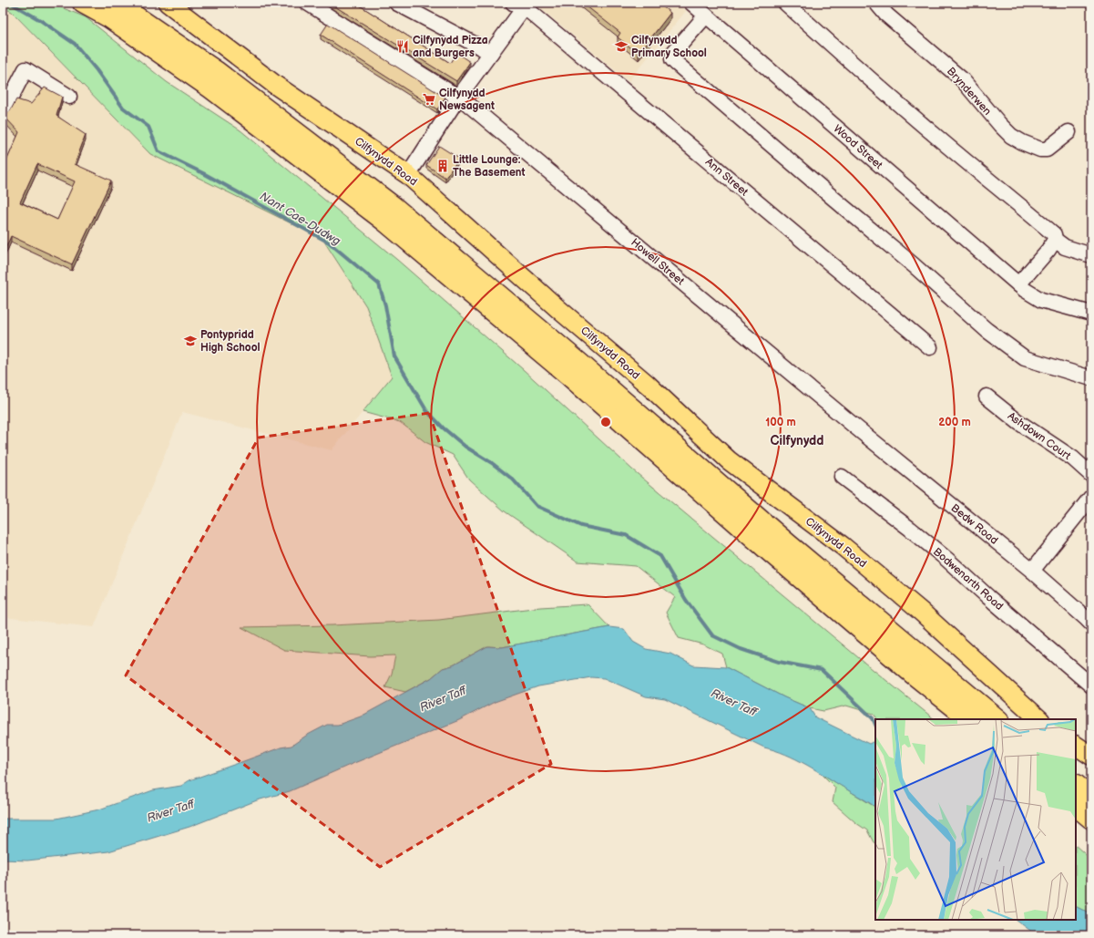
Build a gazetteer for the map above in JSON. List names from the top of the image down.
{
  "streets": {
    "main road": ["Cilfynydd Road"],
    "street": [
      "Brynderwen",
      "Wood Street",
      "Ann Street",
      "Howell Street",
      "Ashdown Court",
      "Bedw Road",
      "Bodwenarth Road"
    ]
  },
  "crossings": [
    ["Howell Street", "Bedw Road"]
  ],
  "districts": ["Cilfynydd"],
  "water": ["Nant Cae-Dudwg", "River Taff"],
  "places": {
    "restaurant": ["Cilfynydd Pizza and Burgers"],
    "school or university": ["Cilfynydd Primary School", "Pontypridd High School"],
    "supermarket": ["Cilfynydd Newsagent"],
    "building": ["Little Lounge: The Basement"]
  },
  "rings": ["100 m", "200 m"]
}
